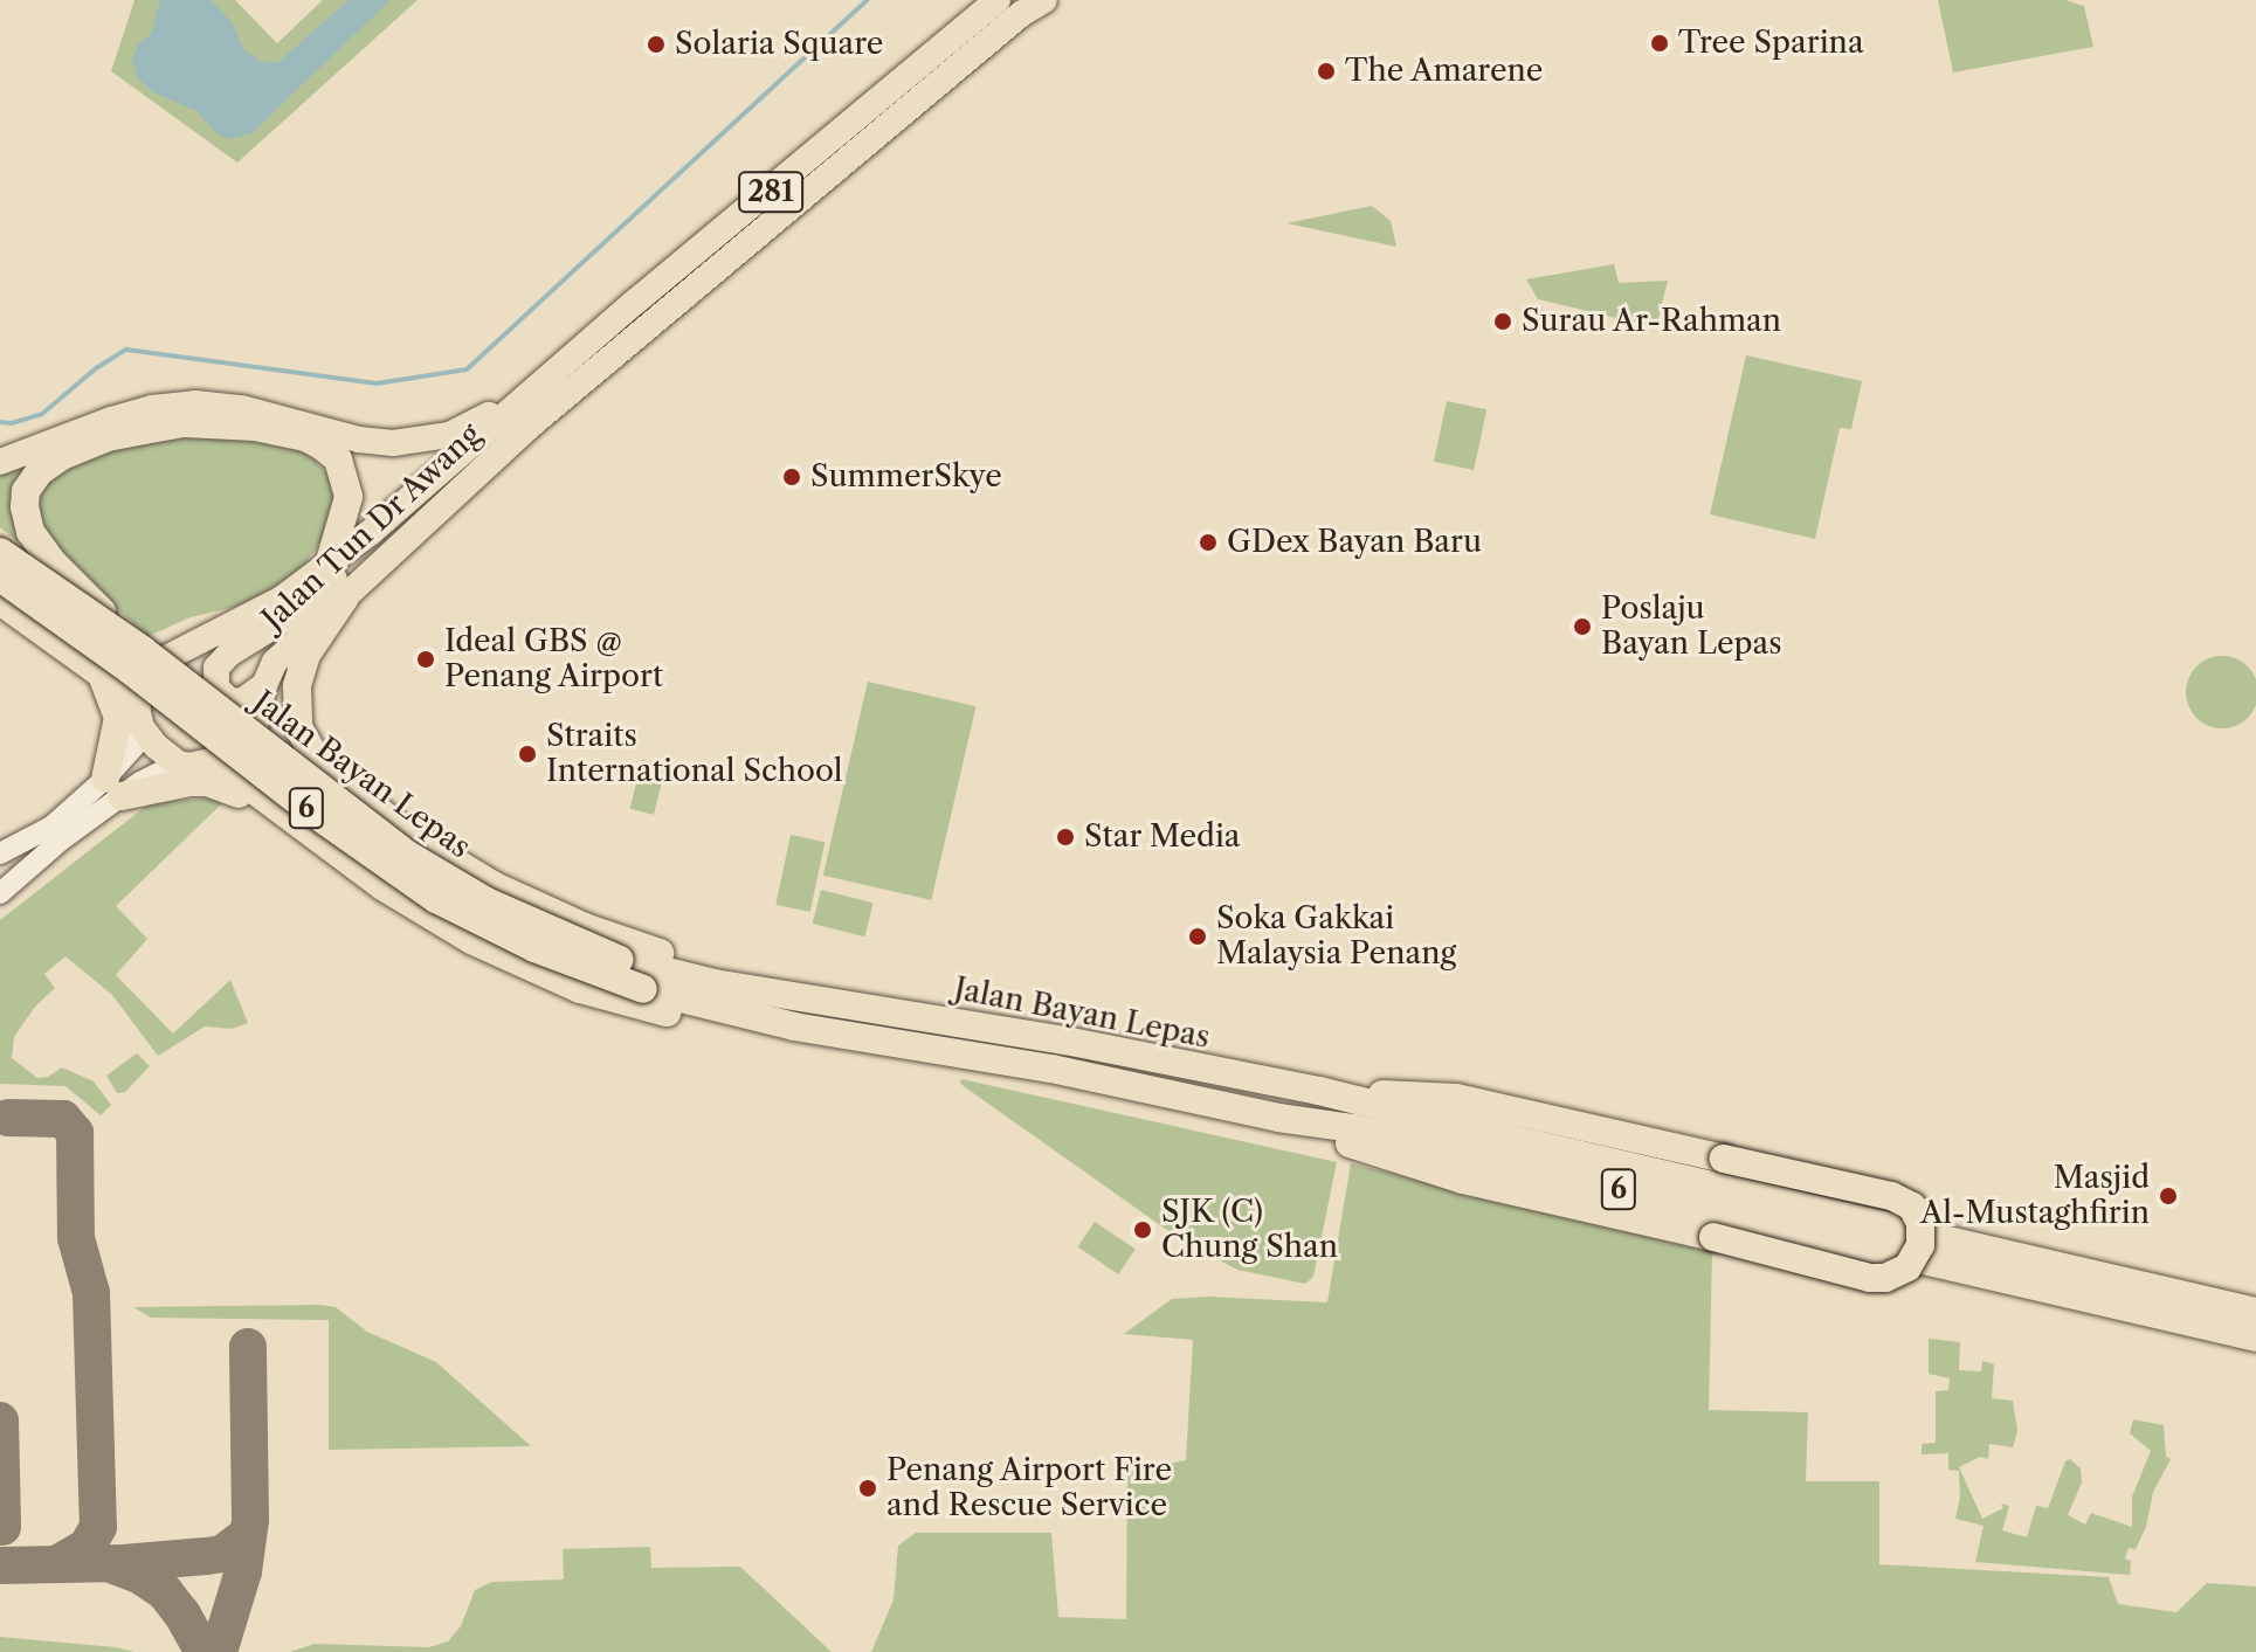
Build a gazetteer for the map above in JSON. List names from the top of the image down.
{
  "streets": {
    "highway": ["Jalan Bayan Lepas", "6"],
    "main road": ["281", "Jalan Tun Dr Awang"]
  },
  "places": [
    "Tree Sparina",
    "Solaria Square",
    "The Amarene",
    "Surau Ar-Rahman",
    "SummerSkye",
    "GDex Bayan Baru",
    "Poslaju Bayan Lepas",
    "Ideal GBS @ Penang Airport",
    "Straits International School",
    "Star Media",
    "Soka Gakkai Malaysia Penang",
    "Masjid Al-Mustaghfirin",
    "SJK (C) Chung Shan",
    "Penang Airport Fire and Rescue Service"
  ]
}
